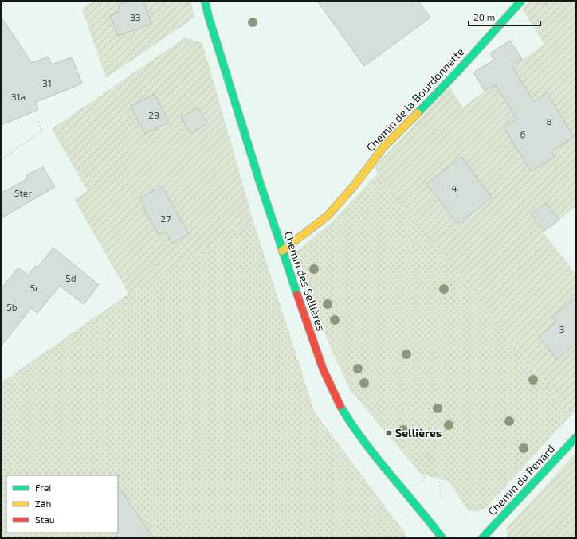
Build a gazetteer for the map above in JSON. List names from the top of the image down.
{
  "streets": {
    "street": ["Chemin de la Bourdonnette", "Chemin des Sellières", "Chemin du Renard"]
  },
  "crossings": [
    ["Chemin de la Bourdonnette", "Chemin des Sellières"]
  ],
  "places": {
    "transit": ["Sellières"]
  },
  "house_numbers": [
    "33",
    "31",
    "31a",
    "29",
    "8",
    "6",
    "4",
    "5ter",
    "27",
    "5d",
    "5c",
    "5b",
    "3"
  ],
  "legend": ["Frei", "Zäh", "Stau"],
  "scale_bar": "20 m"
}
